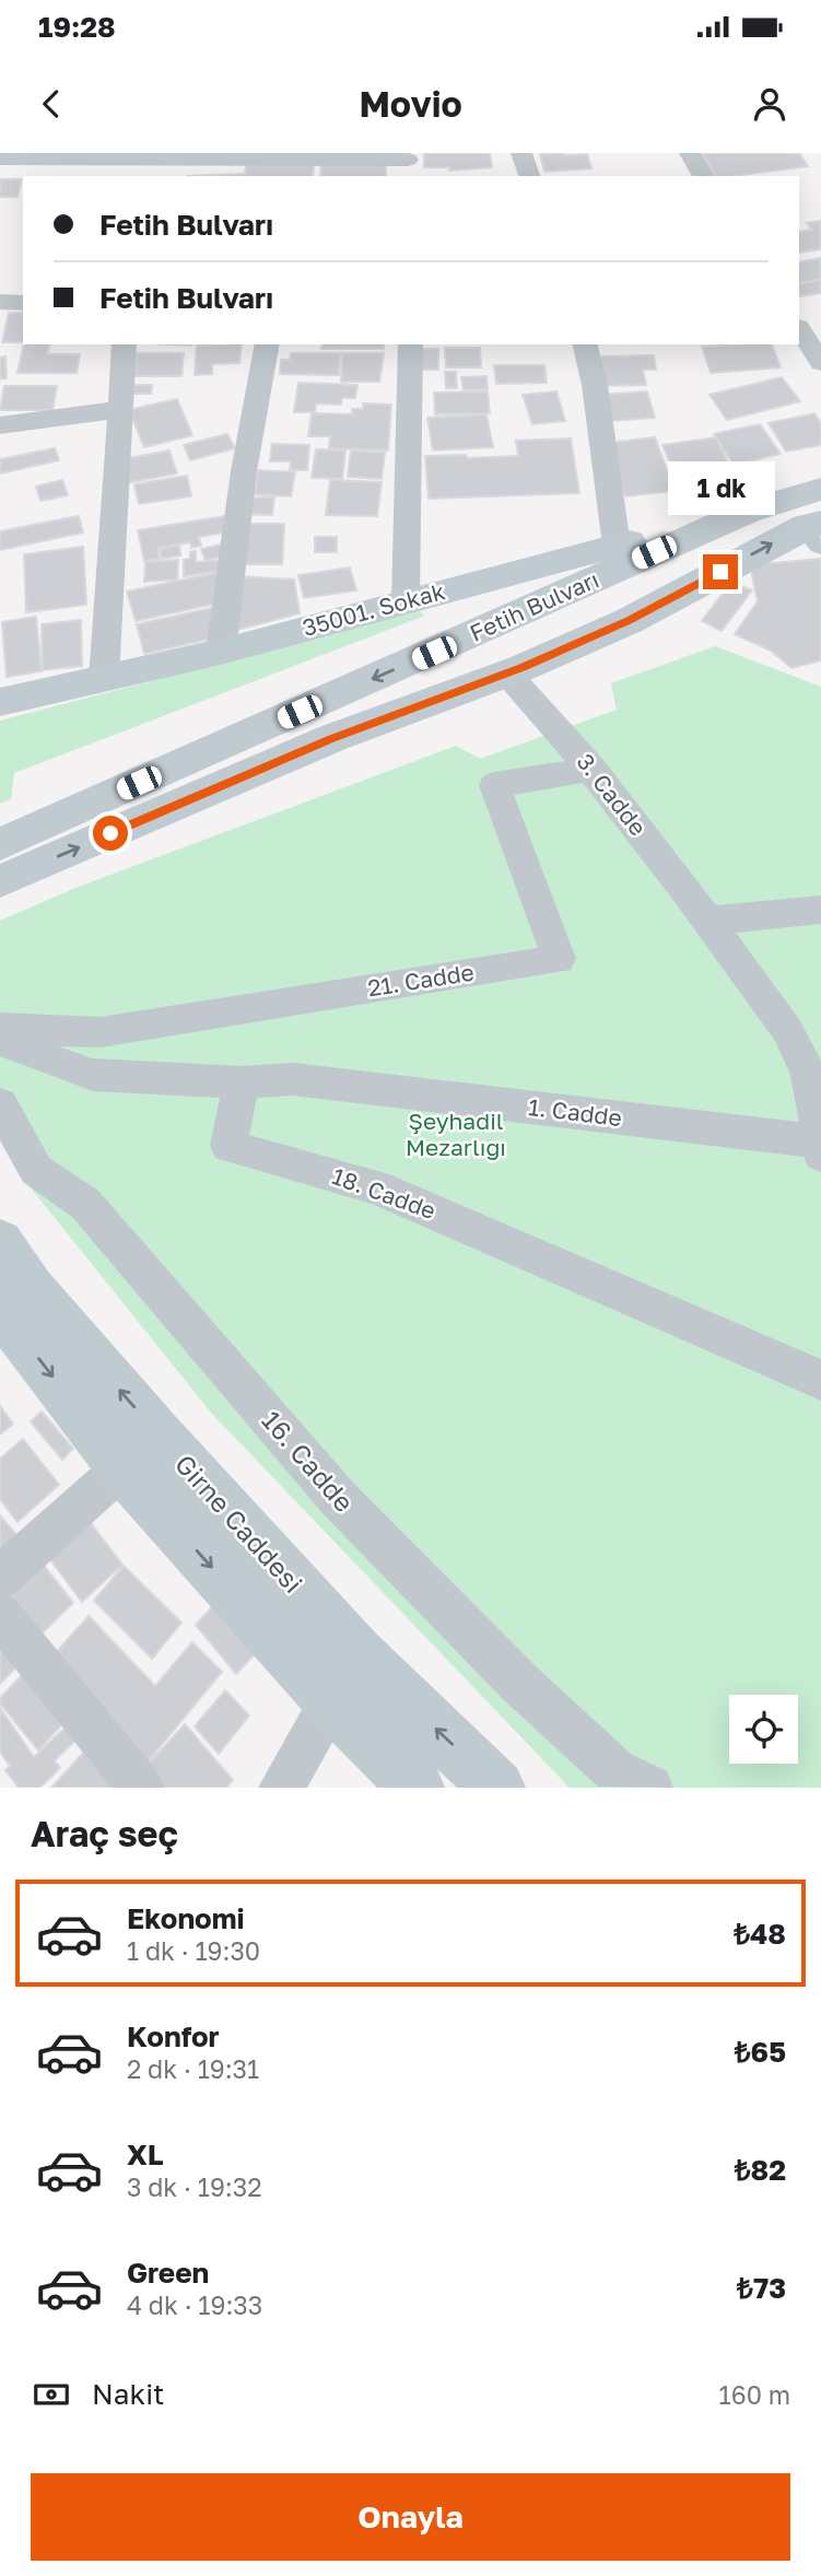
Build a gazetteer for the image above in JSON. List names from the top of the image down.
{
  "streets": {
    "main road": ["Fetih Bulvarı", "35001. Sokak", "Girne Caddesi"],
    "street": [
      "3. Cadde",
      "21. Cadde",
      "1. Cadde",
      "18. Cadde",
      "16. Cadde"
    ]
  },
  "crossings": [
    ["Fetih Bulvarı", "35001. Sokak"],
    ["3. Cadde", "21. Cadde"],
    ["3. Cadde", "1. Cadde"],
    ["1. Cadde", "18. Cadde"]
  ],
  "parks": ["Şeyhadil Mezarlığı"],
  "page": {
    "status": "19:28",
    "header": "Movio",
    "banner": ["Fetih Bulvarı", "Fetih Bulvarı"],
    "bubble": "1 dk",
    "heading": "Araç seç",
    "list": [
      {
        "name": "Ekonomi",
        "note": "1 dk · 19:30",
        "value": "₺48"
      },
      {
        "name": "Konfor",
        "note": "2 dk · 19:31",
        "value": "₺65"
      },
      {
        "name": "XL",
        "note": "3 dk · 19:32",
        "value": "₺82"
      },
      {
        "name": "Green",
        "note": "4 dk · 19:33",
        "value": "₺73"
      }
    ],
    "pay": ["Nakit", "160 m"],
    "buttons": "Onayla"
  }
}
